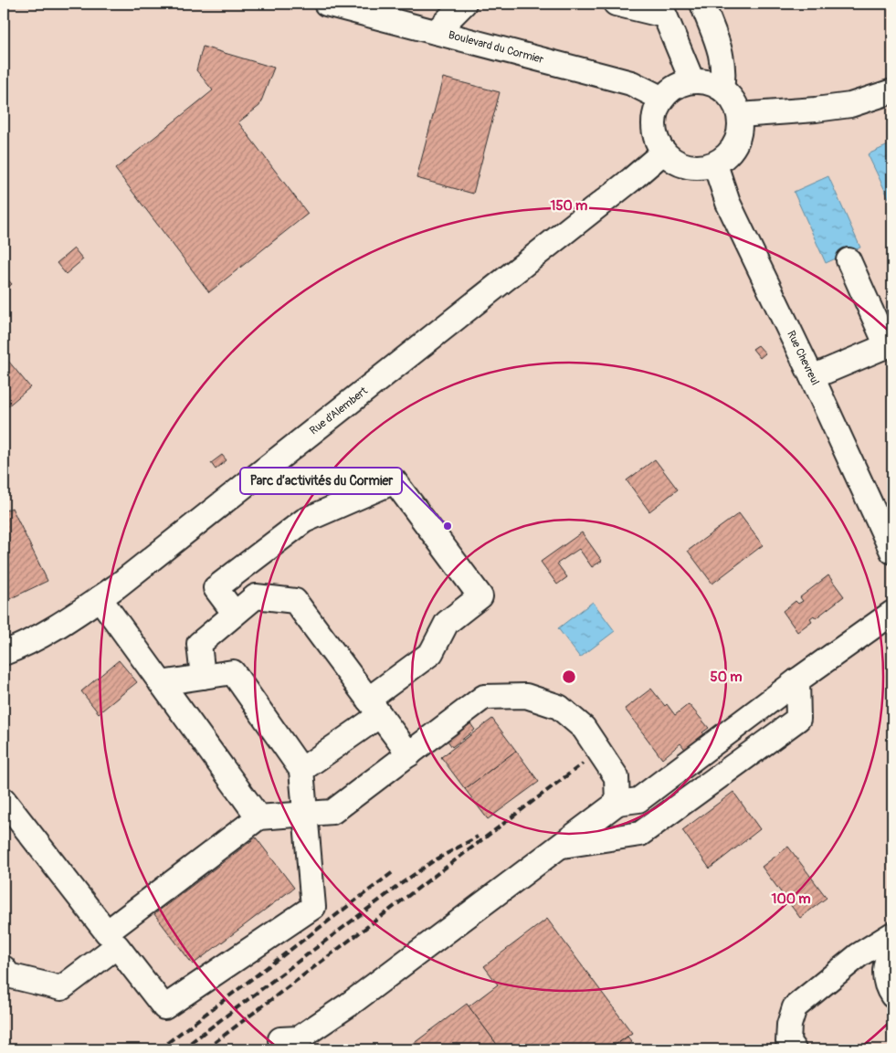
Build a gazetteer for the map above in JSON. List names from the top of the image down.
{
  "streets": {
    "street": ["Boulevard du Cormier", "Rue Chevreul", "Rue d’Alembert"]
  },
  "crossings": [
    ["Boulevard du Cormier", "Rue Chevreul"],
    ["Boulevard du Cormier", "Rue d’Alembert"],
    ["Rue Chevreul", "Rue d’Alembert"]
  ],
  "places": ["Parc d’activités du Cormier"],
  "rings": ["150 m", "50 m", "100 m"]
}
